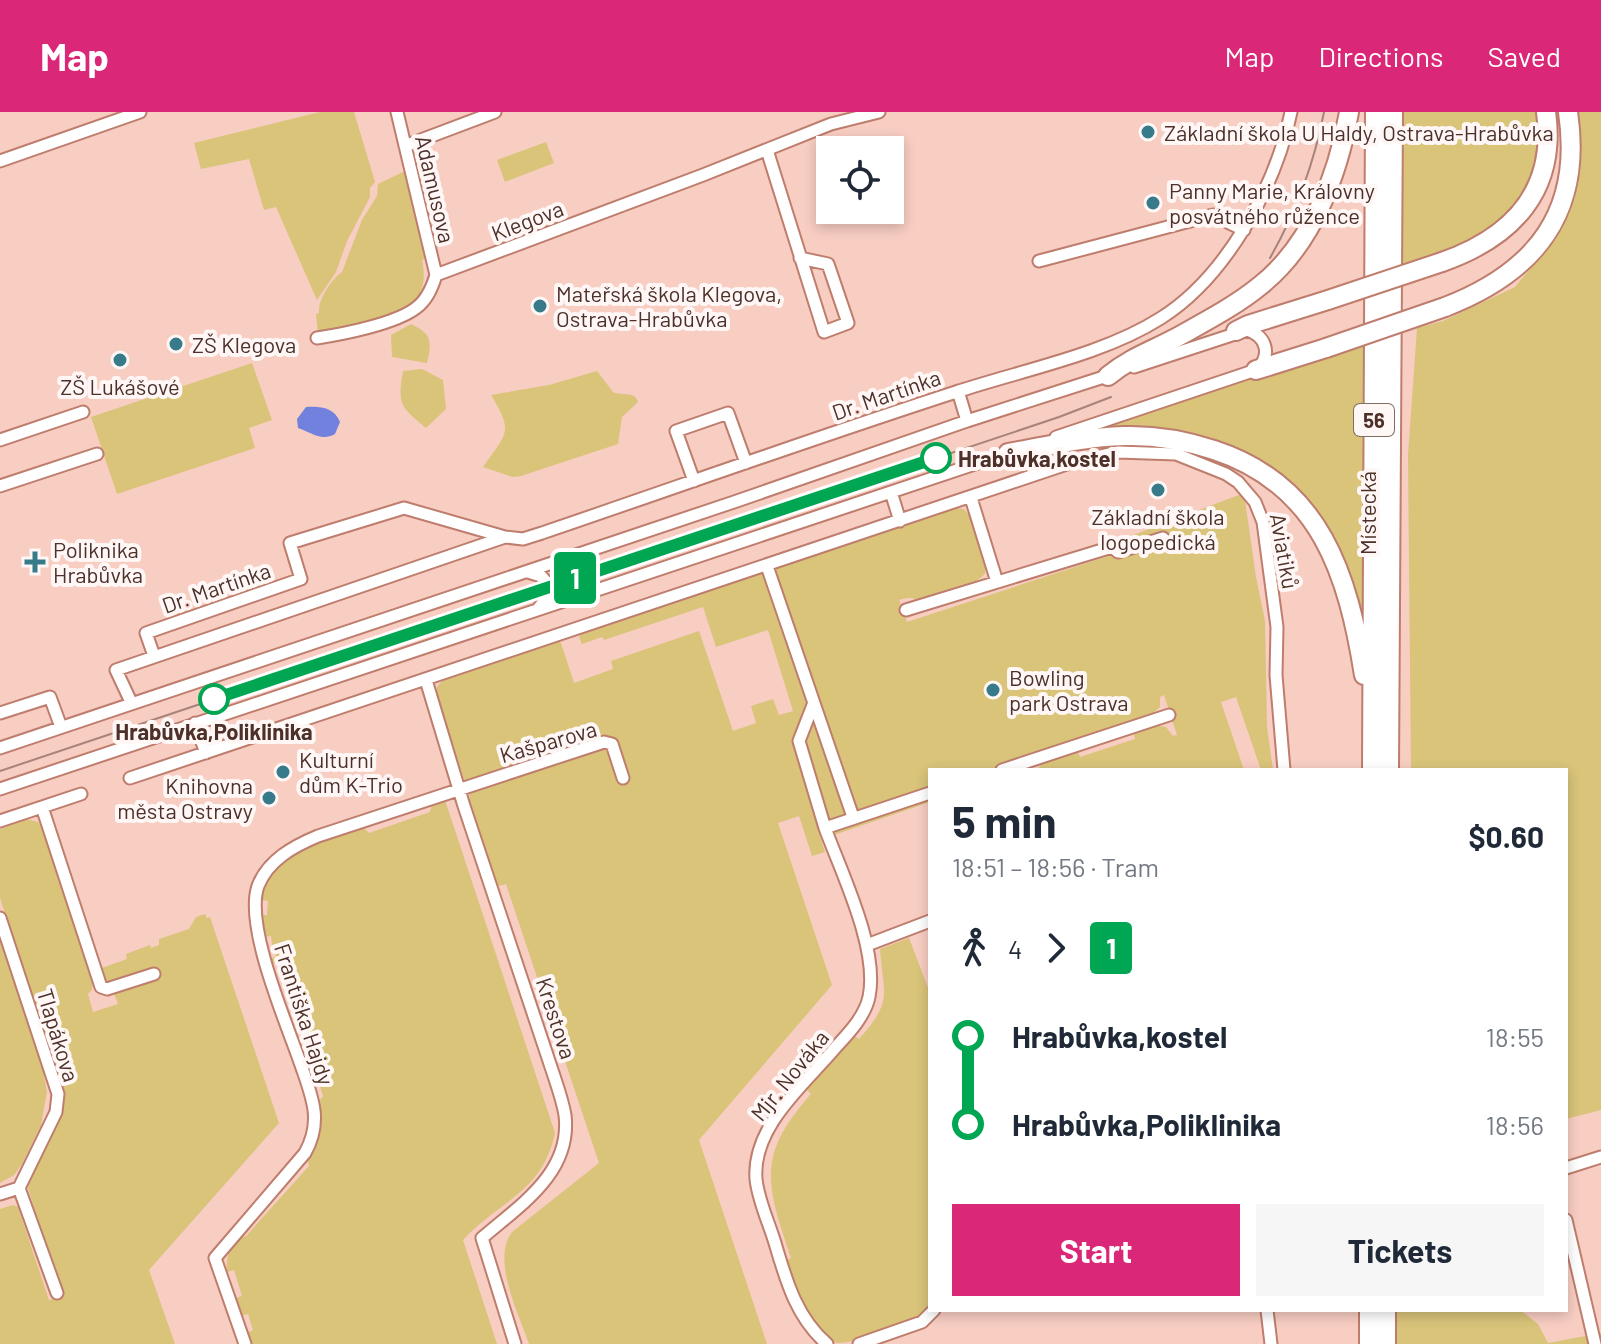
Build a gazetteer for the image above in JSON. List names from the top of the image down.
{
  "streets": {
    "highway": ["56", "Místecká"],
    "street": [
      "Adamusova",
      "Klegova",
      "Dr. Martínka",
      "Aviatiků",
      "Kašparova",
      "Františka Hajdy",
      "Krestova",
      "Tlapákova",
      "Mjr. Nováka"
    ]
  },
  "crossings": [
    ["Adamusova", "Klegova"],
    ["56", "Místecká"],
    ["Aviatiků", "Krestova"],
    ["Kašparova", "Františka Hajdy"],
    ["Kašparova", "Krestova"],
    ["Františka Hajdy", "Krestova"]
  ],
  "places": {
    "other": [
      "Základní škola U Haldy, Ostrava-Hrabůvka",
      "Panny Marie, Královny posvátného růžence",
      "Mateřská škola Klegova, Ostrava-Hrabůvka",
      "ZŠ Klegova",
      "ZŠ Lukášové",
      "Hrabůvka,kostel",
      "Základní škola logopedická",
      "Bowling park Ostrava",
      "Hrabůvka,Poliklinika",
      "Kulturní dům K-Trio",
      "Knihovna města Ostravy"
    ],
    "health": ["Poliknika Hrabůvka"]
  },
  "lines": ["tram line 1"],
  "page": {
    "header": "Map",
    "nav": ["Map", "Directions", "Saved"],
    "on_map": "1",
    "heading": ["5 min", "18:51 – 18:56 · Tram", "$0.60"],
    "legs": ["4", "1"],
    "list": [
      {
        "name": "Hrabůvka,kostel",
        "value": "18:55"
      },
      {
        "name": "Hrabůvka,Poliklinika",
        "value": "18:56"
      }
    ],
    "buttons": ["Start", "Tickets"]
  }
}
